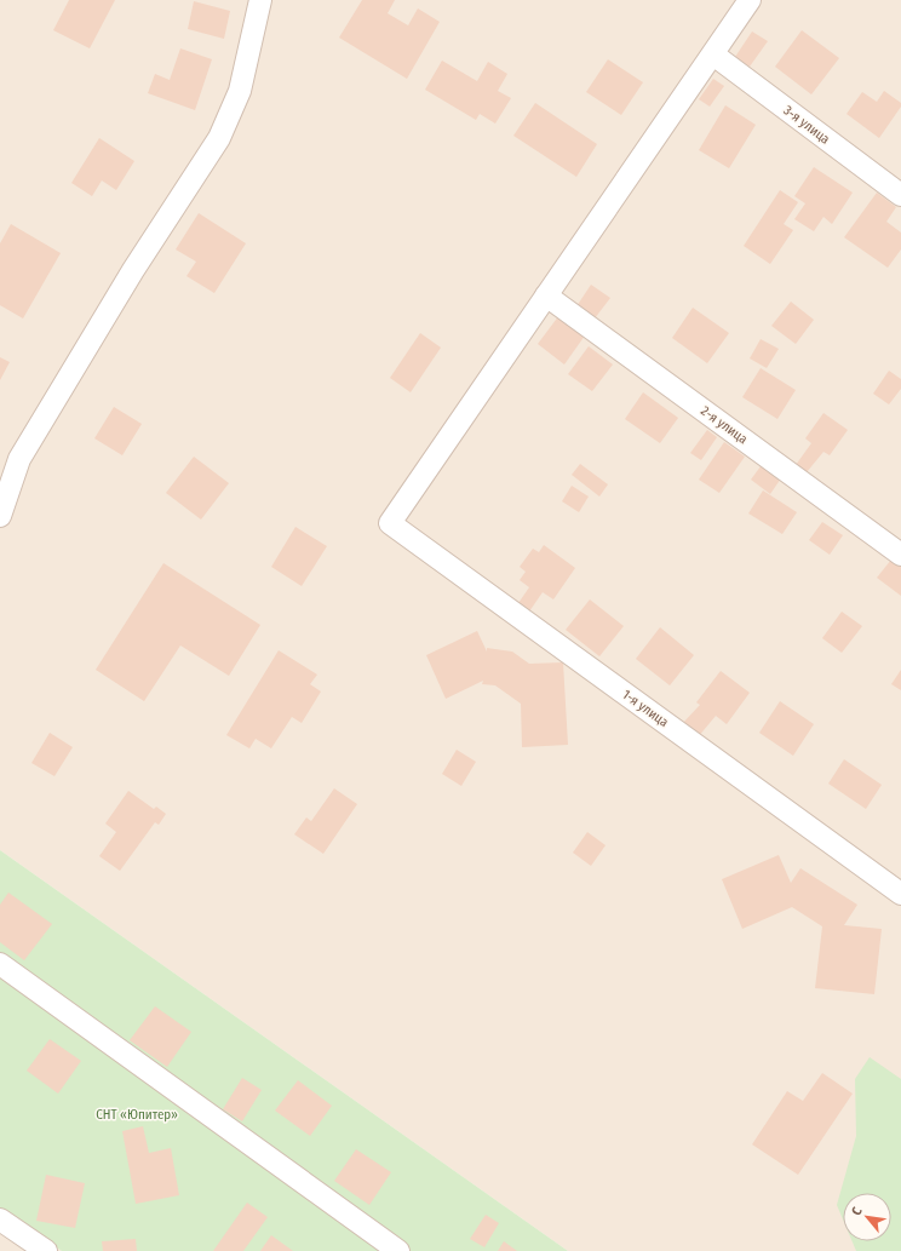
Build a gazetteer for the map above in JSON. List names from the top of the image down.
{
  "streets": {
    "street": ["3-я улица", "2-я улица", "1-я улица"]
  },
  "crossings": [
    ["2-я улица", "1-я улица"]
  ],
  "parks": ["СНТ «Юпитер»"],
  "north": "top left"
}
